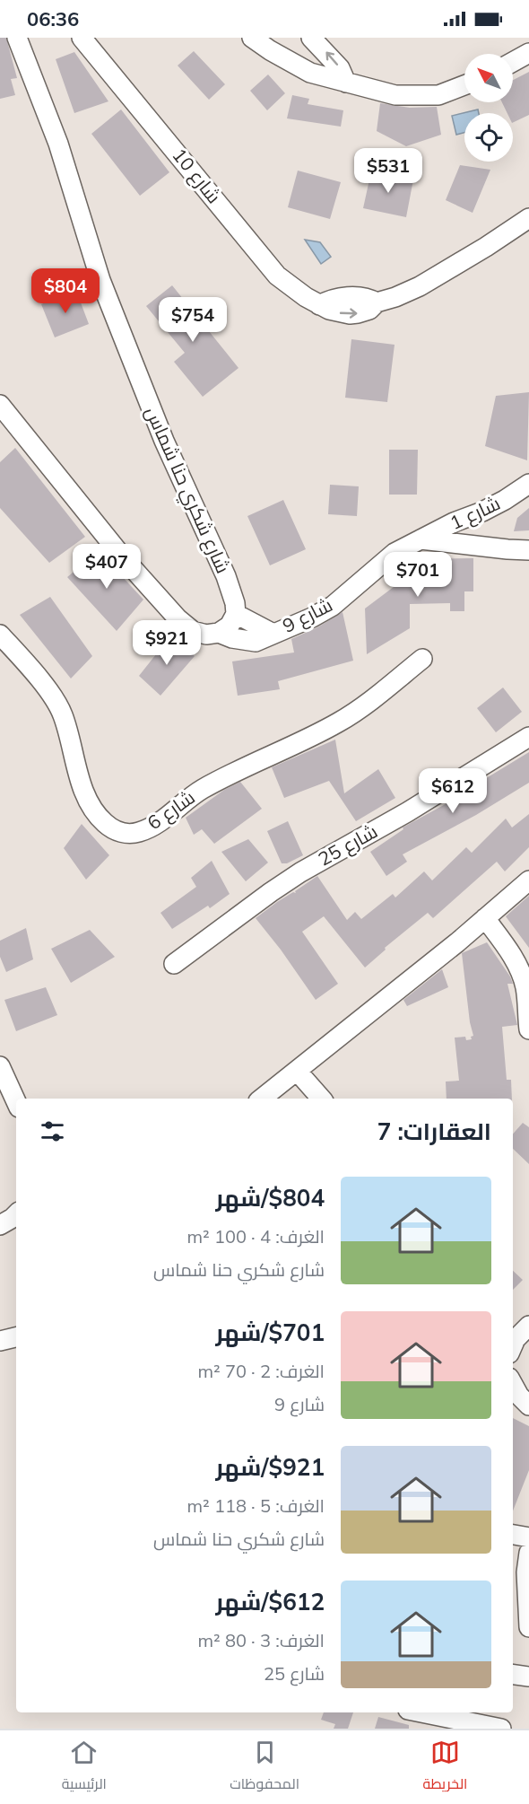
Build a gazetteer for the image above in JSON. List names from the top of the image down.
{
  "streets": {
    "street": [
      "شارع 10",
      "شارع شكري حنا شماس",
      "شارع 1",
      "شارع 9",
      "شارع 6",
      "شارع 25"
    ]
  },
  "crossings": [
    ["شارع شكري حنا شماس", "شارع 9"],
    ["شارع 1", "شارع 9"]
  ],
  "north": "top left",
  "page": {
    "status": "06:36",
    "price": [
      "$531",
      "$804",
      "$754",
      "$407",
      "$701",
      "$921",
      "$612"
    ],
    "heading": "العقارات: 7",
    "list": [
      {
        "name": "$804/شهر",
        "note": "الغرف: 4 · 100 m² · شارع شكري حنا شماس"
      },
      {
        "name": "$701/شهر",
        "note": "الغرف: 2 · 70 m² · شارع 9"
      },
      {
        "name": "$921/شهر",
        "note": "الغرف: 5 · 118 m² · شارع شكري حنا شماس"
      },
      {
        "name": "$612/شهر",
        "note": "الغرف: 3 · 80 m² · شارع 25"
      }
    ],
    "tabs": ["الخريطة", "المحفوظات", "الرئيسية"]
  }
}
